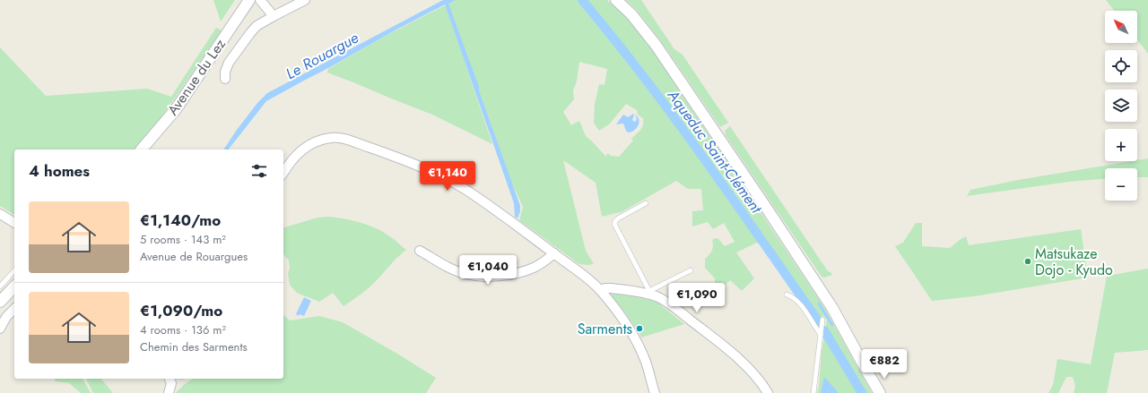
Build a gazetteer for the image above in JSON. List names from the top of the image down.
{
  "streets": {
    "street": ["Avenue du Lez"]
  },
  "water": ["Le Rouargue", "Aqueduc Saint-Clément"],
  "places": ["Matsukaze Dojo - Kyudo", "Sarments"],
  "north": "top left",
  "page": {
    "map_buttons": ["+", "−"],
    "heading": "4 homes",
    "price": [
      "€1,140",
      "€1,040",
      "€1,090",
      "€882"
    ],
    "list": [
      {
        "name": "€1,140/mo",
        "note": "5 rooms · 143 m² · Avenue de Rouargues"
      },
      {
        "name": "€1,090/mo",
        "note": "4 rooms · 136 m² · Chemin des Sarments"
      }
    ]
  }
}
